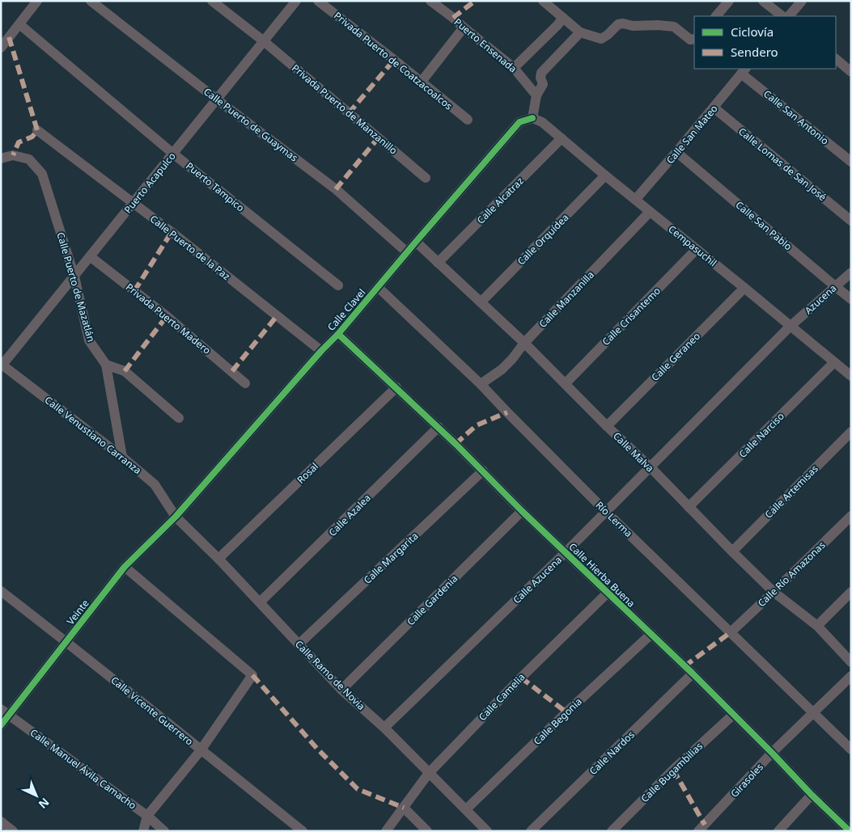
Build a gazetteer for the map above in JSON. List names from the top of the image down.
{
  "streets": {
    "street": [
      "Puerto Ensenada",
      "Privada Puerto de Coatzacoalcos",
      "Privada Puerto de Manzanillo",
      "Calle San Antonio",
      "Calle Puerto de Guaymas",
      "Calle San Mateo",
      "Calle Lomas de San José",
      "Puerto Acapulco",
      "Puerto Tampico",
      "Calle Alcatraz",
      "Calle San Pablo",
      "Calle Orquídea",
      "Cempasuchil",
      "Calle Puerto de la Paz",
      "Calle Puerto de Mazatlán",
      "Calle Manzanilla",
      "Azucena",
      "Calle Clavel",
      "Calle Crisantemo",
      "Privada Puerto Madero",
      "Calle Geraneo",
      "Calle Venustiano Carranza",
      "Calle Narciso",
      "Calle Malva",
      "Rosal",
      "Calle Artemisas",
      "Calle Azalea",
      "Río Lerma",
      "Calle Margarita",
      "Calle Río Amazonas",
      "Calle Hierba Buena",
      "Calle Azucena",
      "Calle Gardenia",
      "Veinte",
      "Calle Ramo de Novia",
      "Calle Camelia",
      "Calle Vicente Guerrero",
      "Calle Begonia",
      "Calle Nardos",
      "Calle Manuel Ávila Camacho",
      "Calle Bugambilias",
      "Girasoles"
    ]
  },
  "crossings": [
    ["Privada Puerto de Manzanillo", "Puerto Acapulco"],
    ["Calle San Antonio", "Calle San Mateo"],
    ["Calle Puerto de Guaymas", "Puerto Acapulco"],
    ["Calle Puerto de Guaymas", "Calle Clavel"],
    ["Calle San Mateo", "Calle Lomas de San José"],
    ["Calle San Mateo", "Calle San Pablo"],
    ["Calle San Mateo", "Cempasuchil"],
    ["Puerto Acapulco", "Puerto Tampico"],
    ["Puerto Acapulco", "Calle Puerto de la Paz"],
    ["Puerto Acapulco", "Calle Puerto de Mazatlán"],
    ["Puerto Acapulco", "Privada Puerto Madero"],
    ["Puerto Acapulco", "Calle Venustiano Carranza"],
    ["Calle Alcatraz", "Cempasuchil"],
    ["Calle Alcatraz", "Calle Malva"],
    ["Calle San Pablo", "Azucena"],
    ["Calle Orquídea", "Cempasuchil"],
    ["Calle Orquídea", "Calle Malva"],
    ["Cempasuchil", "Calle Manzanilla"],
    ["Cempasuchil", "Azucena"],
    ["Cempasuchil", "Calle Clavel"],
    ["Cempasuchil", "Calle Crisantemo"],
    ["Cempasuchil", "Calle Geraneo"],
    ["Cempasuchil", "Calle Narciso"],
    ["Cempasuchil", "Calle Azucena"],
    ["Calle Puerto de la Paz", "Calle Clavel"],
    ["Calle Puerto de Mazatlán", "Calle Venustiano Carranza"],
    ["Calle Manzanilla", "Calle Malva"],
    ["Calle Manzanilla", "Río Lerma"],
    ["Azucena", "Calle Azucena"],
    ["Calle Clavel", "Calle Venustiano Carranza"],
    ["Calle Clavel", "Calle Malva"],
    ["Calle Clavel", "Río Lerma"],
    ["Calle Clavel", "Calle Hierba Buena"],
    ["Calle Clavel", "Veinte"],
    ["Calle Clavel", "Calle Ramo de Novia"],
    ["Calle Crisantemo", "Calle Malva"],
    ["Calle Geraneo", "Calle Malva"],
    ["Calle Venustiano Carranza", "Veinte"],
    ["Calle Venustiano Carranza", "Calle Ramo de Novia"],
    ["Calle Narciso", "Calle Malva"],
    ["Calle Malva", "Calle Artemisas"],
    ["Calle Malva", "Calle Río Amazonas"],
    ["Calle Malva", "Calle Azucena"],
    ["Rosal", "Calle Hierba Buena"],
    ["Rosal", "Calle Ramo de Novia"],
    ["Calle Azalea", "Calle Hierba Buena"],
    ["Calle Azalea", "Calle Ramo de Novia"],
    ["Río Lerma", "Calle Río Amazonas"],
    ["Río Lerma", "Calle Azucena"],
    ["Río Lerma", "Girasoles"],
    ["Calle Margarita", "Calle Hierba Buena"],
    ["Calle Margarita", "Calle Ramo de Novia"],
    ["Calle Hierba Buena", "Calle Azucena"],
    ["Calle Hierba Buena", "Calle Gardenia"],
    ["Calle Hierba Buena", "Calle Camelia"],
    ["Calle Hierba Buena", "Calle Begonia"],
    ["Calle Hierba Buena", "Calle Nardos"],
    ["Calle Hierba Buena", "Calle Bugambilias"],
    ["Calle Hierba Buena", "Girasoles"],
    ["Calle Azucena", "Calle Ramo de Novia"],
    ["Calle Gardenia", "Calle Ramo de Novia"],
    ["Veinte", "Calle Ramo de Novia"],
    ["Veinte", "Calle Vicente Guerrero"],
    ["Veinte", "Calle Manuel Ávila Camacho"],
    ["Calle Ramo de Novia", "Calle Camelia"],
    ["Calle Ramo de Novia", "Calle Begonia"]
  ],
  "legend": ["Ciclovía", "Sendero"],
  "north": "bottom right"
}
